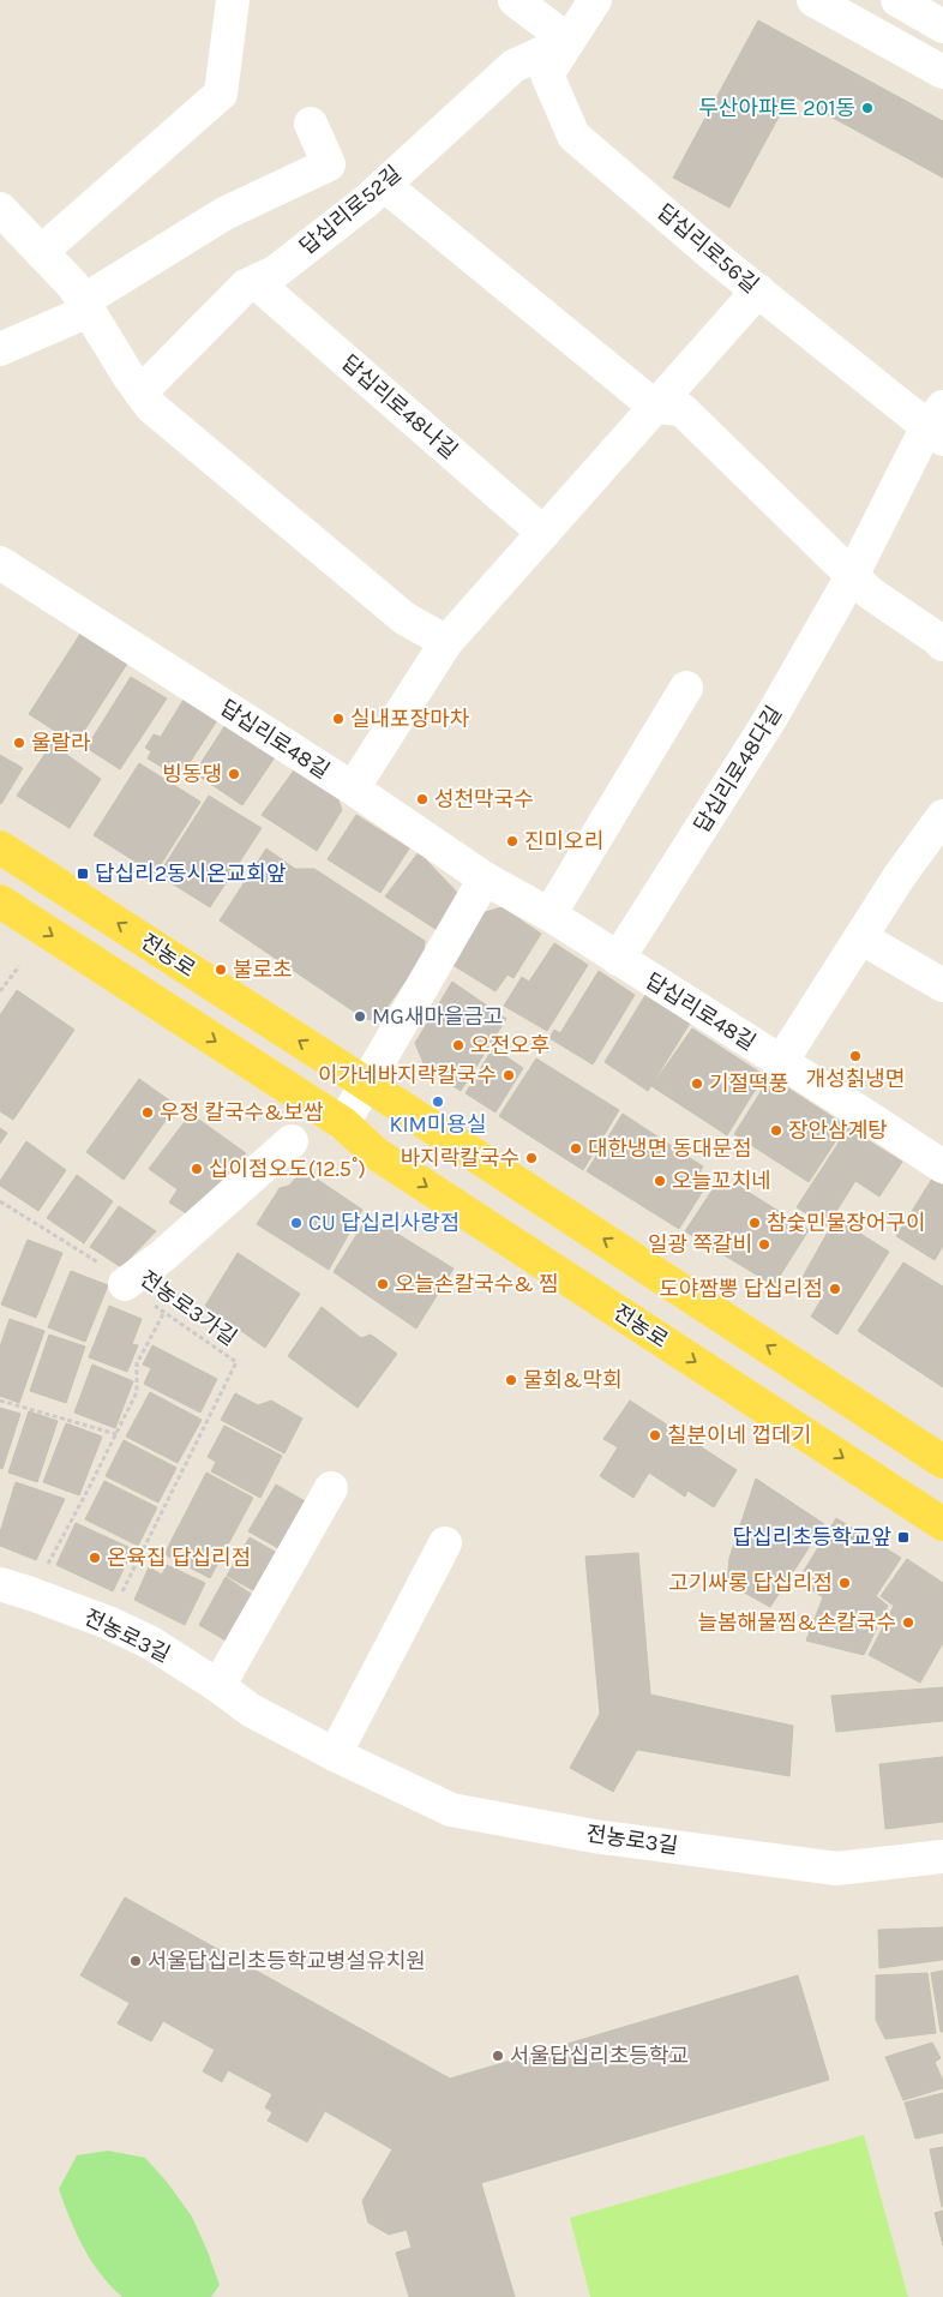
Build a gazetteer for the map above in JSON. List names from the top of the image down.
{
  "streets": {
    "main road": ["전농로"],
    "street": [
      "답십리로52길",
      "답십리로56길",
      "답십리로48나길",
      "답십리로48길",
      "답십리로48다길",
      "전농로3길"
    ],
    "path": ["전농로3가길"]
  },
  "crossings": [
    ["답십리로52길", "답십리로56길"],
    ["답십리로52길", "답십리로48나길"],
    ["답십리로56길", "답십리로48다길"],
    ["답십리로48길", "답십리로48다길"],
    ["전농로3가길", "전농로3길"]
  ],
  "places": {
    "other": [
      "두산아파트 201동",
      "실내포장마차",
      "울랄라",
      "빙동댕",
      "성천막국수",
      "진미오리",
      "불로초",
      "MG새마을금고",
      "오전오후",
      "개성칡냉면",
      "이가네바지락칼국수",
      "기절떡풍",
      "KIM미용실",
      "우정 칼국수&보쌈",
      "장안삼계탕",
      "대한냉면 동대문점",
      "바지락칼국수",
      "십이점오도(12.5˚)",
      "오늘꼬치네",
      "CU 답십리사랑점",
      "참숯민물장어구이",
      "일광 쪽갈비",
      "오늘손칼국수& 찜",
      "도야짬뽕 답십리점",
      "물회&막회",
      "칠분이네 껍데기",
      "온육집 답십리점",
      "고기싸롱 답십리점",
      "늘봄해물찜&손칼국수",
      "서울답십리초등학교병설유치원",
      "서울답십리초등학교"
    ],
    "transit": ["답십리2동시온교회앞", "답십리초등학교앞"]
  }
}
